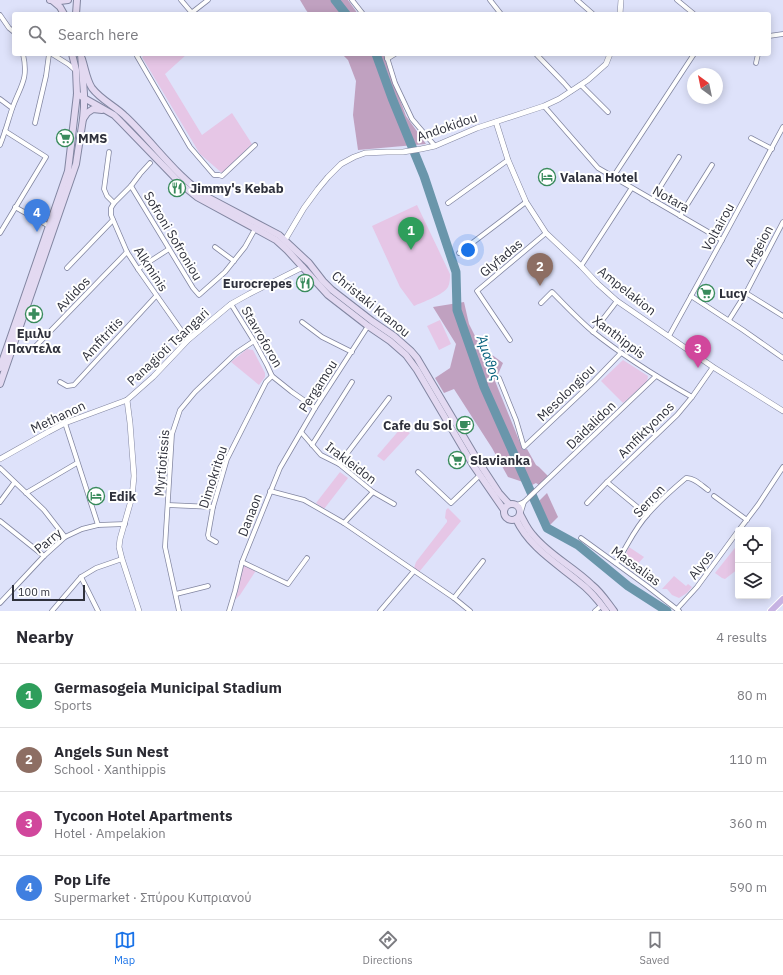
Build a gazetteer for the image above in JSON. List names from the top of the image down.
{
  "streets": {
    "main road": ["Christaki Kranou"],
    "street": [
      "Andokidou",
      "Notara",
      "Voltairou",
      "Sofroni Sofroniou",
      "Argeion",
      "Glyfadas",
      "Alkminis",
      "Ampelakion",
      "Avlidos",
      "Stavroforon",
      "Xanthippis",
      "Amfitritis",
      "Panagioti Tsangari",
      "Pergamou",
      "Mesolongiou",
      "Methanon",
      "Daidalidon",
      "Amfiktyonos",
      "Myrtiotissis",
      "Irakleidon",
      "Dimokritou",
      "Serron",
      "Danaon",
      "Parry",
      "Alyos",
      "Massalias"
    ]
  },
  "crossings": [
    ["Andokidou", "Notara"],
    ["Andokidou", "Ampelakion"],
    ["Andokidou", "Christaki Kranou"],
    ["Notara", "Voltairou"],
    ["Voltairou", "Ampelakion"],
    ["Glyfadas", "Ampelakion"],
    ["Alkminis", "Avlidos"],
    ["Alkminis", "Amfitritis"],
    ["Alkminis", "Panagioti Tsangari"],
    ["Ampelakion", "Amfiktyonos"],
    ["Christaki Kranou", "Panagioti Tsangari"],
    ["Christaki Kranou", "Pergamou"],
    ["Stavroforon", "Panagioti Tsangari"],
    ["Stavroforon", "Pergamou"],
    ["Stavroforon", "Myrtiotissis"],
    ["Stavroforon", "Dimokritou"],
    ["Xanthippis", "Mesolongiou"],
    ["Xanthippis", "Daidalidon"],
    ["Xanthippis", "Amfiktyonos"],
    ["Panagioti Tsangari", "Methanon"],
    ["Panagioti Tsangari", "Parry"],
    ["Pergamou", "Irakleidon"],
    ["Pergamou", "Danaon"],
    ["Irakleidon", "Danaon"],
    ["Serron", "Massalias"],
    ["Alyos", "Massalias"]
  ],
  "water": ["Άμαθος"],
  "places": {
    "supermarket": ["MMS", "Lucy", "Slavianka"],
    "hotel": ["Valana Hotel", "Edik"],
    "restaurant": ["Jimmy's Kebab", "Eurocrepes"],
    "pharmacy": ["Εμιλυ Παντελα"],
    "cafe": ["Cafe du Sol"]
  },
  "scale_bar": "100 m",
  "north": "top left",
  "page": {
    "search": "Search here",
    "pins": [
      "4",
      "1",
      "2",
      "3"
    ],
    "scale": "100 m",
    "heading": ["Nearby", "4 results"],
    "list": [
      {
        "mark": "1",
        "name": "Germasogeia Municipal Stadium",
        "note": "Sports",
        "value": "80 m"
      },
      {
        "mark": "2",
        "name": "Angels Sun Nest",
        "note": "School · Xanthippis",
        "value": "110 m"
      },
      {
        "mark": "3",
        "name": "Tycoon Hotel Apartments",
        "note": "Hotel · Ampelakion",
        "value": "360 m"
      },
      {
        "mark": "4",
        "name": "Pop Life",
        "note": "Supermarket · Σπύρου Κυπριανού",
        "value": "590 m"
      }
    ],
    "nav": ["Map", "Directions", "Saved"]
  }
}
